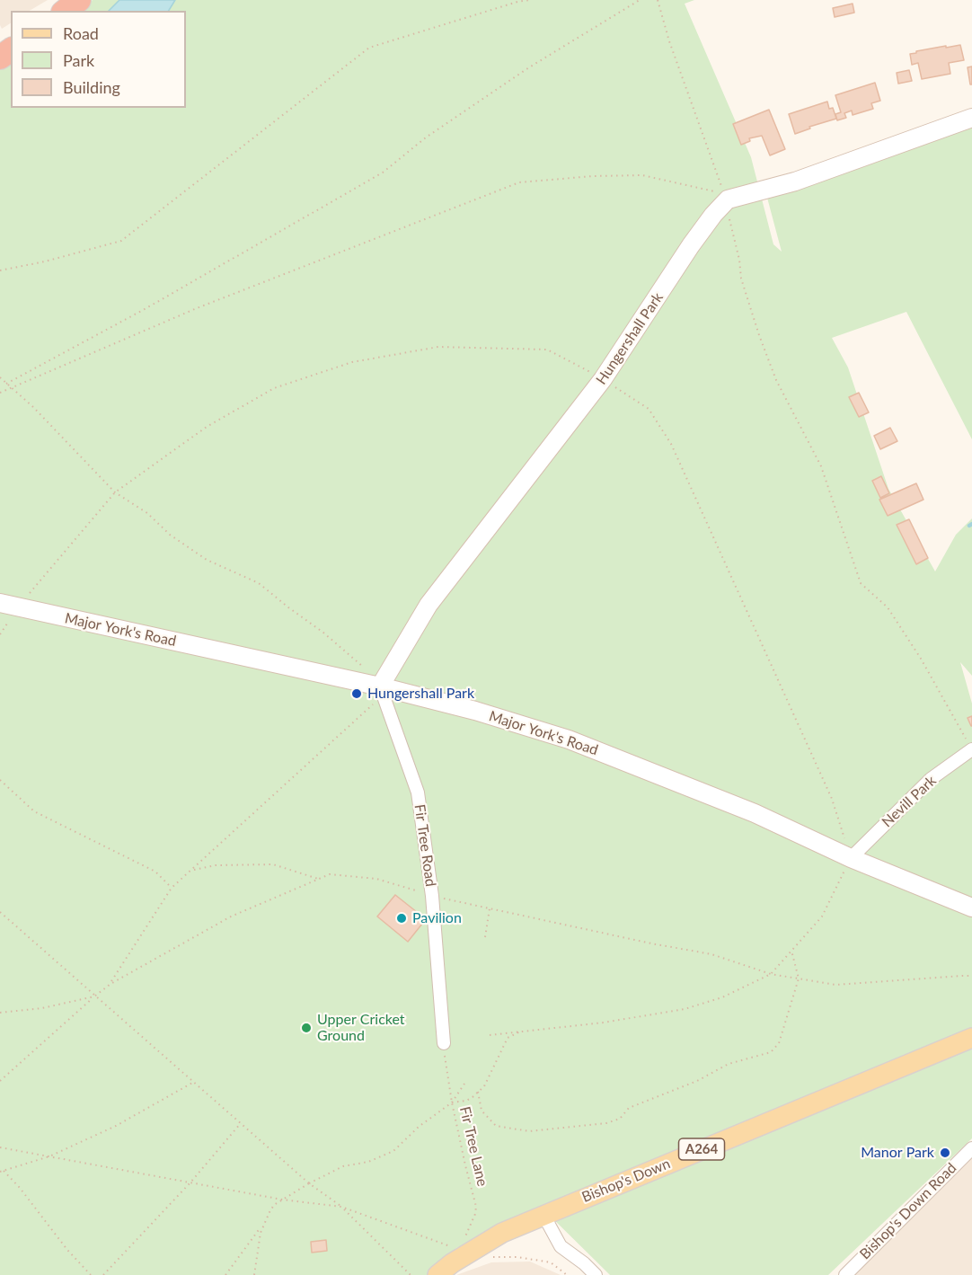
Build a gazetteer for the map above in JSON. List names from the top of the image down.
{
  "streets": {
    "main road": ["A264", "Bishop's Down"],
    "street": [
      "Hungershall Park",
      "Major York's Road",
      "Nevill Park",
      "Fir Tree Road",
      "Bishop's Down Road"
    ],
    "path": ["Fir Tree Lane"]
  },
  "crossings": [
    ["Hungershall Park", "Major York's Road"],
    ["Hungershall Park", "Fir Tree Road"],
    ["Major York's Road", "Nevill Park"],
    ["Major York's Road", "Fir Tree Road"],
    ["Fir Tree Road", "Fir Tree Lane"]
  ],
  "places": [
    "Hungershall Park",
    "Pavilion",
    "Upper Cricket Ground",
    "Manor Park"
  ],
  "legend": ["Road", "Park", "Building"]
}
